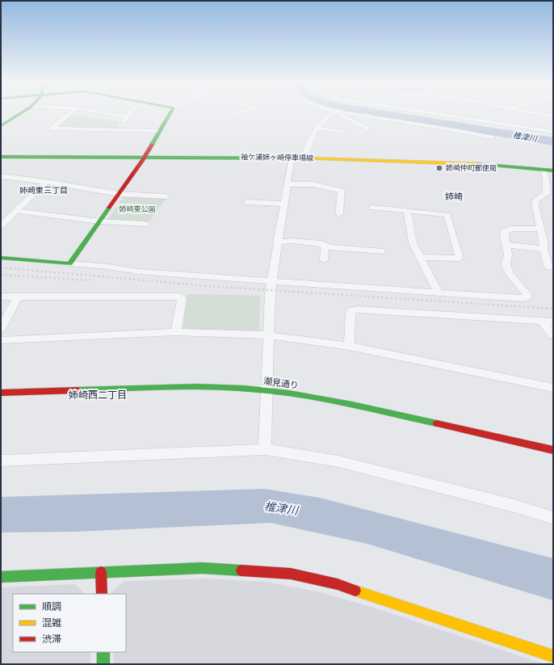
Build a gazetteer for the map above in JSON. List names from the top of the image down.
{
  "streets": {
    "street": ["袖ケ浦姉ヶ崎停車場線", "潮見通り"]
  },
  "districts": ["姉崎東三丁目", "姉崎", "姉崎西二丁目"],
  "water": ["椎津川"],
  "parks": ["姉崎東公園"],
  "places": ["姉崎仲町郵便局"],
  "legend": ["順調", "混雑", "渋滞"]
}
